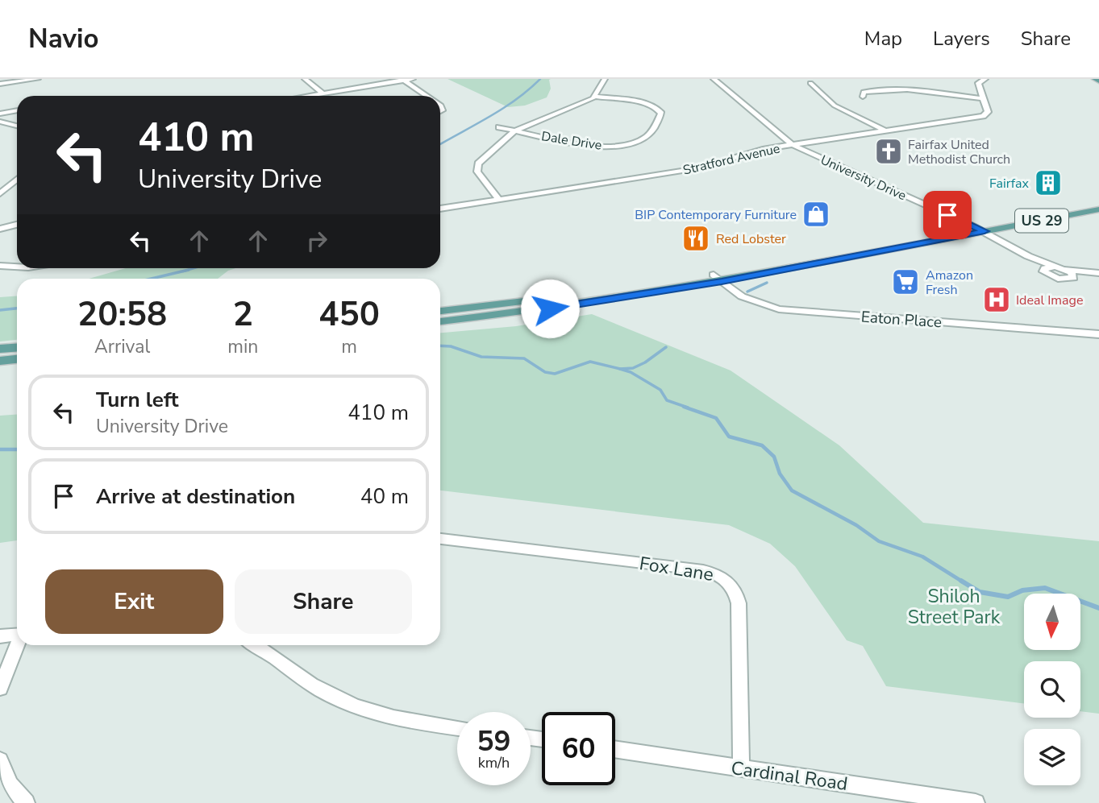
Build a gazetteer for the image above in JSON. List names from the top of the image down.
{
  "streets": {
    "main road": ["US 29"],
    "street": [
      "Dale Drive",
      "Stratford Avenue",
      "University Drive",
      "Eaton Place",
      "Fox Lane",
      "Cardinal Road"
    ]
  },
  "crossings": [
    ["Stratford Avenue", "University Drive"],
    ["University Drive", "US 29"],
    ["US 29", "Eaton Place"],
    ["Fox Lane", "Cardinal Road"]
  ],
  "parks": ["Shiloh Street Park"],
  "places": {
    "church": ["Fairfax United Methodist Church"],
    "building": ["Fairfax"],
    "shop": ["BIP Contemporary Furniture"],
    "restaurant": ["Red Lobster"],
    "supermarket": ["Amazon Fresh"],
    "hospital": ["Ideal Image"]
  },
  "north": "bottom",
  "page": {
    "header": "Navio",
    "nav": ["Map", "Layers", "Share"],
    "turn": ["410 m", "University Drive"],
    "eta": [
      "20:58",
      "Arrival",
      "2",
      "min",
      "450",
      "m"
    ],
    "list": [
      {
        "name": "Turn left",
        "note": "University Drive",
        "value": "410 m"
      },
      {
        "name": "Arrive at destination",
        "value": "40 m"
      }
    ],
    "buttons": ["Exit", "Share"],
    "speed": "59 km/h",
    "limit": "60"
  }
}
